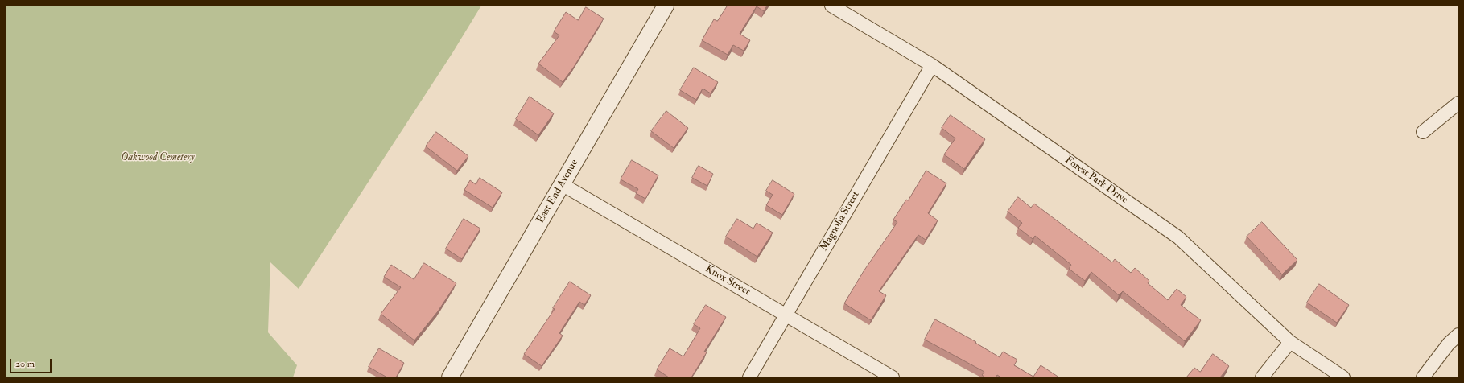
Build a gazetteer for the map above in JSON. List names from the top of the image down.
{
  "streets": {
    "street": [
      "Forest Park Drive",
      "East End Avenue",
      "Magnolia Street",
      "Knox Street"
    ]
  },
  "crossings": [
    ["Forest Park Drive", "Magnolia Street"],
    ["East End Avenue", "Knox Street"],
    ["Magnolia Street", "Knox Street"]
  ],
  "parks": ["Oakwood Cemetery"],
  "scale_bar": "20 m"
}
